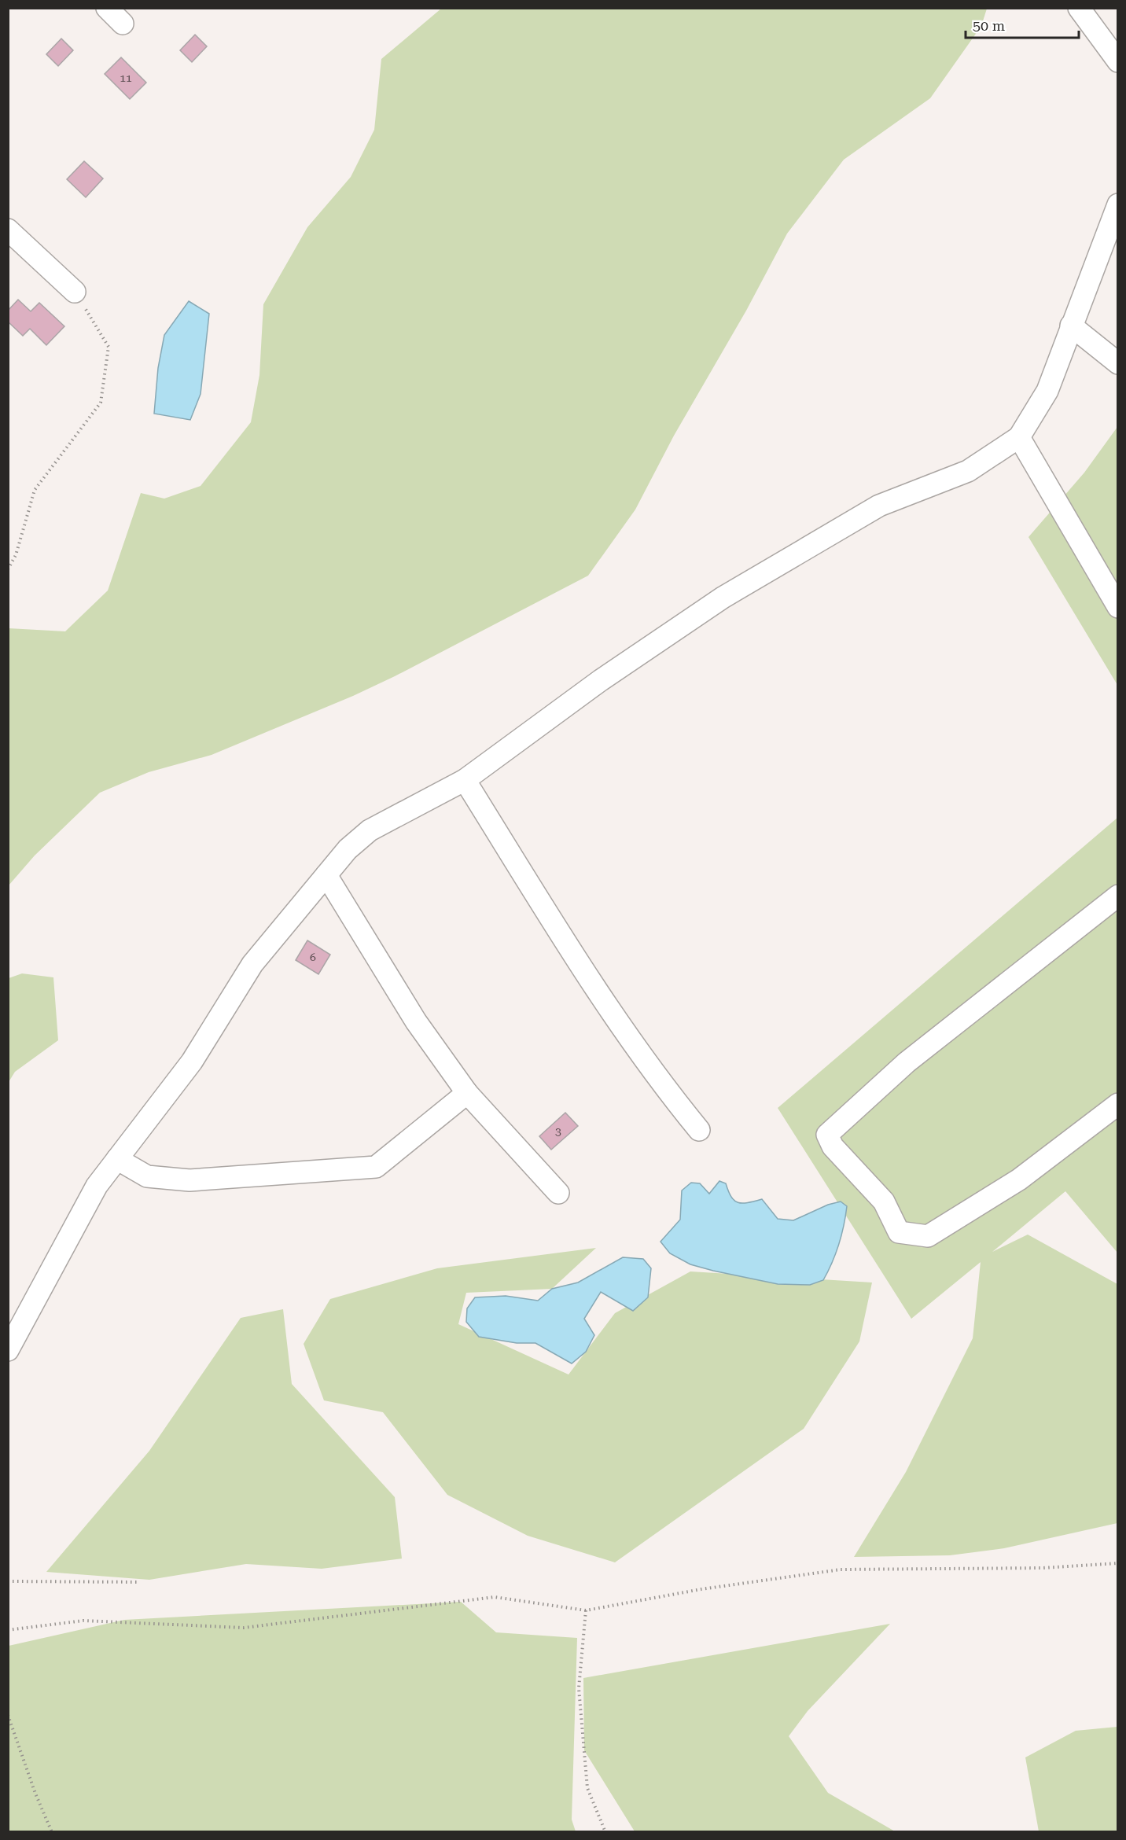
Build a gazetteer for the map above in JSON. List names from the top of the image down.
{
  "house_numbers": ["11", "6", "3"],
  "scale_bar": "50 m"
}
